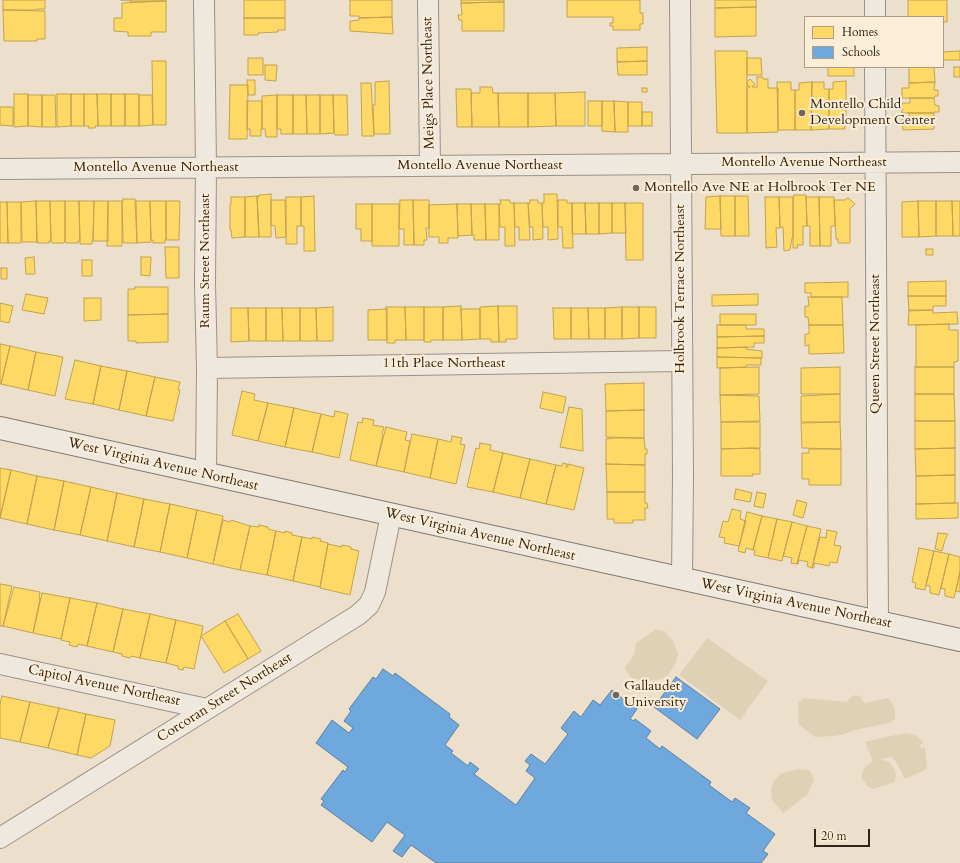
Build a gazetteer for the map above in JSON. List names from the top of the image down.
{
  "streets": {
    "street": [
      "Meigs Place Northeast",
      "Montello Avenue Northeast",
      "Raum Street Northeast",
      "Holbrook Terrace Northeast",
      "Queen Street Northeast",
      "11th Place Northeast",
      "West Virginia Avenue Northeast",
      "Capitol Avenue Northeast",
      "Corcoran Street Northeast"
    ]
  },
  "crossings": [
    ["Meigs Place Northeast", "Montello Avenue Northeast"],
    ["Montello Avenue Northeast", "Raum Street Northeast"],
    ["Montello Avenue Northeast", "Holbrook Terrace Northeast"],
    ["Montello Avenue Northeast", "Queen Street Northeast"],
    ["Raum Street Northeast", "11th Place Northeast"],
    ["Raum Street Northeast", "West Virginia Avenue Northeast"],
    ["Holbrook Terrace Northeast", "11th Place Northeast"],
    ["Holbrook Terrace Northeast", "West Virginia Avenue Northeast"],
    ["Queen Street Northeast", "West Virginia Avenue Northeast"],
    ["West Virginia Avenue Northeast", "Corcoran Street Northeast"],
    ["Capitol Avenue Northeast", "Corcoran Street Northeast"]
  ],
  "places": ["Montello Child Development Center", "Montello Ave NE at Holbrook Ter NE", "Gallaudet University"],
  "legend": ["Homes", "Schools"],
  "scale_bar": "20 m"
}
